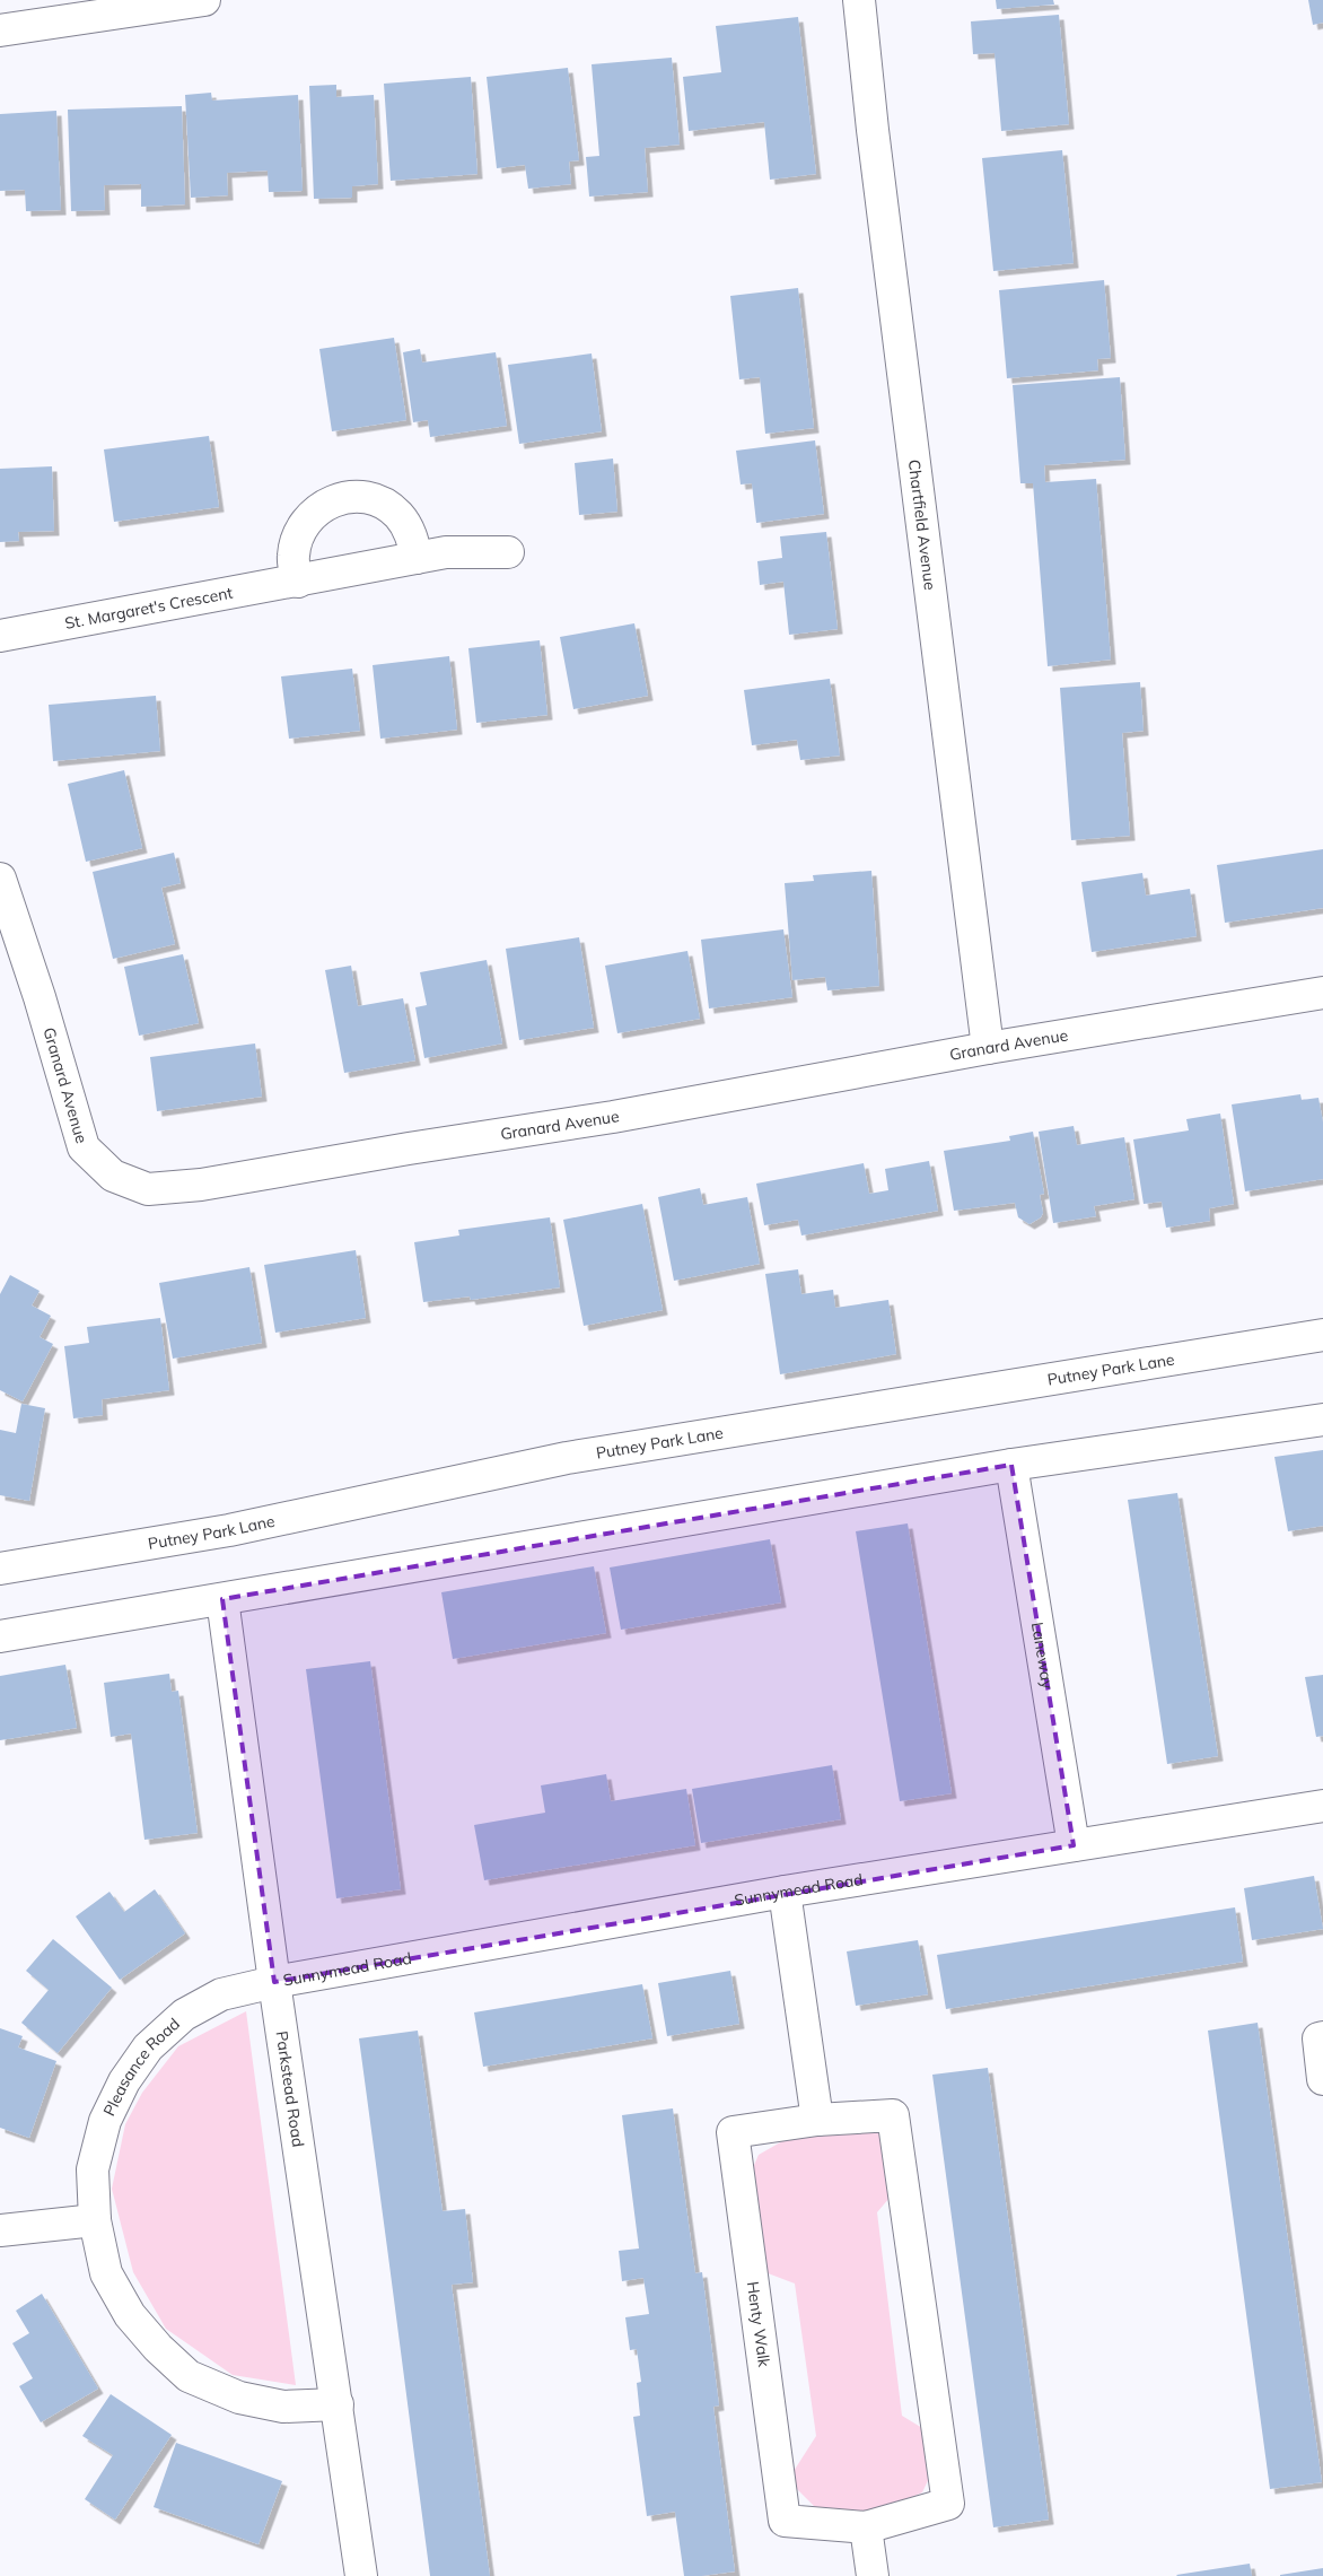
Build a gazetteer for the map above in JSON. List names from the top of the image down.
{
  "streets": {
    "street": [
      "Chartfield Avenue",
      "St. Margaret's Crescent",
      "Granard Avenue",
      "Putney Park Lane",
      "Laneway",
      "Sunnymead Road",
      "Pleasance Road",
      "Parkstead Road",
      "Henty Walk"
    ]
  },
  "crossings": [
    ["Chartfield Avenue", "Granard Avenue"],
    ["Laneway", "Sunnymead Road"],
    ["Sunnymead Road", "Pleasance Road"],
    ["Sunnymead Road", "Parkstead Road"],
    ["Pleasance Road", "Parkstead Road"]
  ]
}
